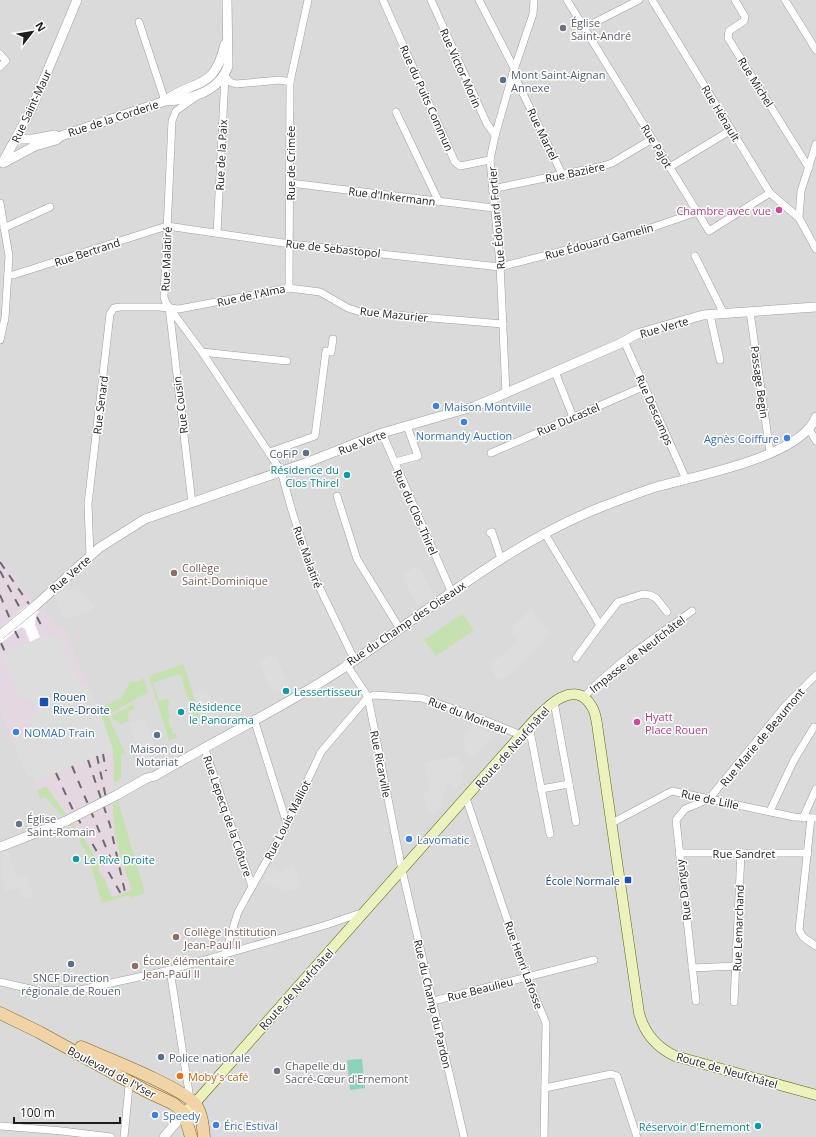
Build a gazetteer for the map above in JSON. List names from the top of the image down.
{
  "streets": {
    "main road": ["Route de Neufchâtel", "Boulevard de l'Yser"],
    "street": [
      "Rue Victor Morin",
      "Rue Michel",
      "Rue du Puits Commun",
      "Rue Saint-Maur",
      "Rue Hénault",
      "Rue de la Corderie",
      "Rue Martel",
      "Rue Pajot",
      "Rue de la Paix",
      "Rue de Crimée",
      "Rue Bazière",
      "Rue d'Inkermann",
      "Rue Édouard Fortier",
      "Rue Édouard Gamelin",
      "Rue de Sebastopol",
      "Rue Bertrand",
      "Rue Malatiré",
      "Rue de l'Alma",
      "Rue Mazurier",
      "Rue Verte",
      "Passage Begin",
      "Rue Senard",
      "Rue Cousin",
      "Rue Descamps",
      "Rue Ducastel",
      "Rue du Clos Thirel",
      "Rue du Champ des Oiseaux",
      "Impasse de Neufchâtel",
      "Rue du Moineau",
      "Rue Marie de Beaumont",
      "Rue Ricarville",
      "Rue de Lille",
      "Rue Lepecq de la Clôture",
      "Rue Louis Malliot",
      "Rue Sandret",
      "Rue Danguy",
      "Rue Lemarchand",
      "Rue Henri Lafosse",
      "Rue Beaulieu",
      "Rue du Champ du Pardon"
    ]
  },
  "crossings": [
    ["Rue Victor Morin", "Rue Édouard Fortier"],
    ["Rue du Puits Commun", "Rue Édouard Fortier"],
    ["Rue Saint-Maur", "Rue de la Corderie"],
    ["Rue Hénault", "Rue Pajot"],
    ["Rue de la Corderie", "Rue de la Paix"],
    ["Rue de la Corderie", "Rue Malatiré"],
    ["Rue Martel", "Rue Bazière"],
    ["Rue Martel", "Rue Édouard Fortier"],
    ["Rue Pajot", "Rue Bazière"],
    ["Rue Pajot", "Rue Édouard Gamelin"],
    ["Rue de la Paix", "Rue de Sebastopol"],
    ["Rue de Crimée", "Rue d'Inkermann"],
    ["Rue de Crimée", "Rue de Sebastopol"],
    ["Rue de Crimée", "Rue de l'Alma"],
    ["Rue Bazière", "Rue Édouard Fortier"],
    ["Rue d'Inkermann", "Rue Édouard Fortier"],
    ["Rue Édouard Fortier", "Rue Édouard Gamelin"],
    ["Rue Édouard Fortier", "Rue de Sebastopol"],
    ["Rue Édouard Fortier", "Rue Mazurier"],
    ["Rue Édouard Fortier", "Rue Verte"],
    ["Rue Édouard Gamelin", "Rue de Sebastopol"],
    ["Rue de Sebastopol", "Rue Bertrand"],
    ["Rue de Sebastopol", "Rue Malatiré"],
    ["Rue de Sebastopol", "Rue de l'Alma"],
    ["Rue Bertrand", "Rue Malatiré"],
    ["Rue Malatiré", "Rue de l'Alma"],
    ["Rue Malatiré", "Rue Verte"],
    ["Rue Malatiré", "Rue Senard"],
    ["Rue Malatiré", "Rue Cousin"],
    ["Rue Malatiré", "Rue du Champ des Oiseaux"],
    ["Rue Malatiré", "Rue Ricarville"],
    ["Rue de l'Alma", "Rue Mazurier"],
    ["Rue de l'Alma", "Rue Senard"],
    ["Rue de l'Alma", "Rue Cousin"],
    ["Rue Verte", "Passage Begin"],
    ["Rue Verte", "Rue Senard"],
    ["Rue Verte", "Rue Cousin"],
    ["Rue Verte", "Rue Descamps"],
    ["Rue Verte", "Rue du Clos Thirel"],
    ["Passage Begin", "Rue du Champ des Oiseaux"],
    ["Rue Senard", "Rue Cousin"],
    ["Rue Descamps", "Rue Ducastel"],
    ["Rue Descamps", "Rue du Champ des Oiseaux"],
    ["Rue du Clos Thirel", "Rue du Champ des Oiseaux"],
    ["Rue du Champ des Oiseaux", "Rue Ricarville"],
    ["Rue du Champ des Oiseaux", "Rue Lepecq de la Clôture"],
    ["Impasse de Neufchâtel", "Route de Neufchâtel"],
    ["Rue du Moineau", "Route de Neufchâtel"],
    ["Rue du Moineau", "Rue Ricarville"],
    ["Rue du Moineau", "Rue Louis Malliot"],
    ["Rue Marie de Beaumont", "Rue de Lille"],
    ["Rue Marie de Beaumont", "Rue Danguy"],
    ["Route de Neufchâtel", "Rue Ricarville"],
    ["Route de Neufchâtel", "Rue de Lille"],
    ["Route de Neufchâtel", "Rue Henri Lafosse"],
    ["Route de Neufchâtel", "Rue du Champ du Pardon"],
    ["Route de Neufchâtel", "Boulevard de l'Yser"],
    ["Rue Ricarville", "Rue Louis Malliot"],
    ["Rue Ricarville", "Rue du Champ du Pardon"],
    ["Rue de Lille", "Rue Danguy"],
    ["Rue Lepecq de la Clôture", "Rue Louis Malliot"],
    ["Rue Sandret", "Rue Danguy"],
    ["Rue Sandret", "Rue Lemarchand"],
    ["Rue Henri Lafosse", "Rue Beaulieu"],
    ["Rue Beaulieu", "Rue du Champ du Pardon"]
  ],
  "places": {
    "other": [
      "Église Saint-André",
      "Mont Saint-Aignan Annexe",
      "Chambre avec vue",
      "Maison Montville",
      "Normandy Auction",
      "Agnès Coiffure",
      "CoFiP",
      "Résidence du Clos Thirel",
      "Collège Saint-Dominique",
      "Lessertisseur",
      "Résidence le Panorama",
      "Hyatt Place Rouen",
      "NOMAD Train",
      "Maison du Notariat",
      "Église Saint-Romain",
      "Lavomatic",
      "Le Rive Droite",
      "Collège Institution Jean-Paul II",
      "SNCF Direction régionale de Rouen",
      "École élémentaire Jean-Paul II",
      "Police nationale",
      "Chapelle du Sacré-Cœur d'Ernemont",
      "Moby's café",
      "Speedy",
      "Éric Estival",
      "Réservoir d'Ernemont"
    ],
    "transit": ["Rouen Rive-Droite", "École Normale"]
  },
  "scale_bar": "100 m",
  "north": "top right"
}
